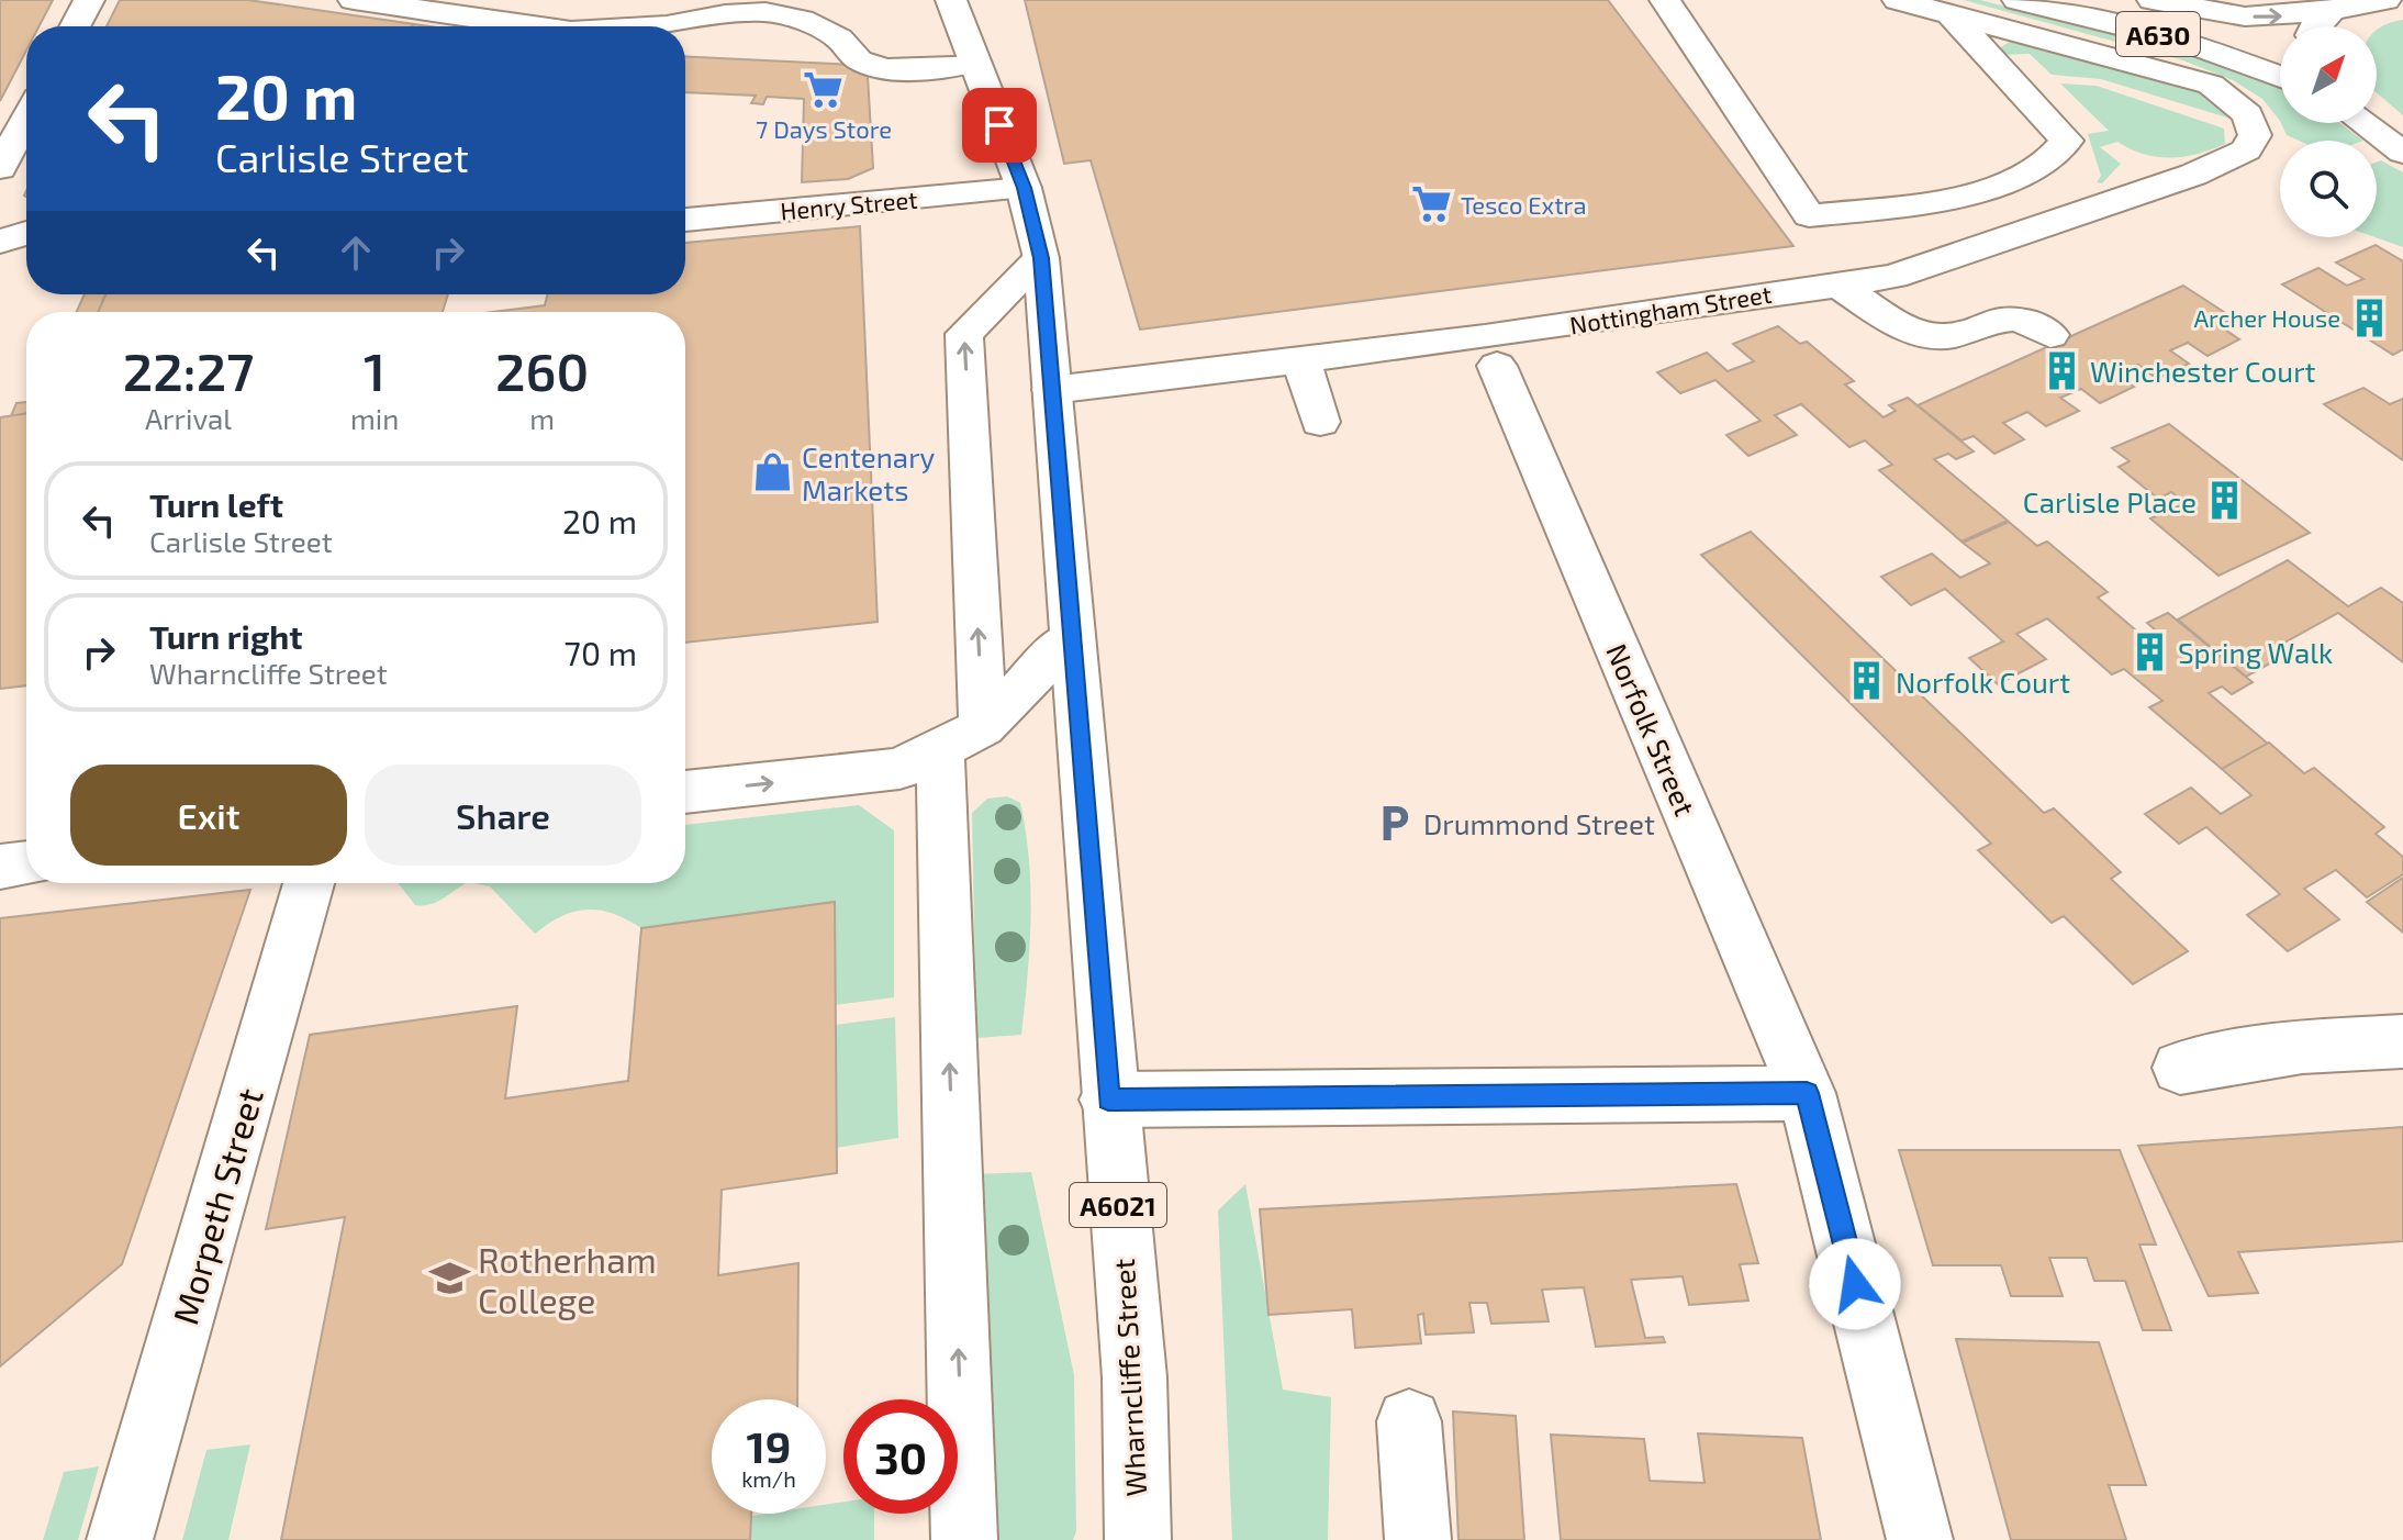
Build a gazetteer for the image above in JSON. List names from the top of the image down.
{
  "streets": {
    "street": [
      "A630",
      "Henry Street",
      "Nottingham Street",
      "Norfolk Street",
      "A6021",
      "Morpeth Street",
      "Wharncliffe Street"
    ]
  },
  "crossings": [
    ["Henry Street", "A6021"],
    ["Nottingham Street", "A6021"],
    ["A6021", "Wharncliffe Street"]
  ],
  "places": {
    "supermarket": ["7 Days Store", "Tesco Extra"],
    "building": [
      "Archer House",
      "Winchester Court",
      "Carlisle Place",
      "Spring Walk",
      "Norfolk Court"
    ],
    "shop": ["Centenary Markets"],
    "parking": ["Drummond Street"],
    "school or university": ["Rotherham College"]
  },
  "north": "top right",
  "page": {
    "turn": ["20 m", "Carlisle Street"],
    "eta": [
      "22:27",
      "Arrival",
      "1",
      "min",
      "260",
      "m"
    ],
    "list": [
      {
        "name": "Turn left",
        "note": "Carlisle Street",
        "value": "20 m"
      },
      {
        "name": "Turn right",
        "note": "Wharncliffe Street",
        "value": "70 m"
      }
    ],
    "buttons": ["Exit", "Share"],
    "speed": "19 km/h",
    "limit": "30"
  }
}
